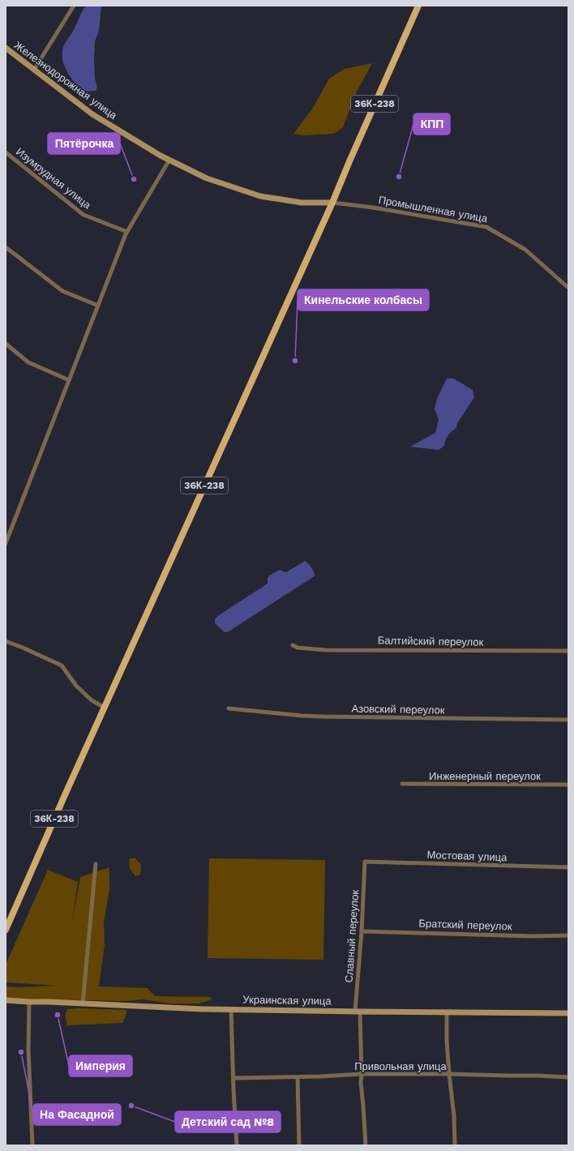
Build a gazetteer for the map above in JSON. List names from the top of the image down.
{
  "streets": {
    "main road": ["Железнодорожная улица", "36К-238", "Украинская улица"],
    "street": [
      "Изумрудная улица",
      "Промышленная улица",
      "Балтийский переулок",
      "Азовский переулок",
      "Инженерный переулок",
      "Мостовая улица",
      "Братский переулок",
      "Славный переулок",
      "Привольная улица"
    ]
  },
  "crossings": [
    ["Железнодорожная улица", "36К-238"],
    ["Железнодорожная улица", "Промышленная улица"],
    ["36К-238", "Промышленная улица"],
    ["Мостовая улица", "Славный переулок"],
    ["Братский переулок", "Славный переулок"],
    ["Славный переулок", "Украинская улица"],
    ["Славный переулок", "Привольная улица"]
  ],
  "places": [
    "КПП",
    "Пятёрочка",
    "Кинельские колбасы",
    "Империя",
    "На Фасадной",
    "Детский сад №8"
  ]
}
